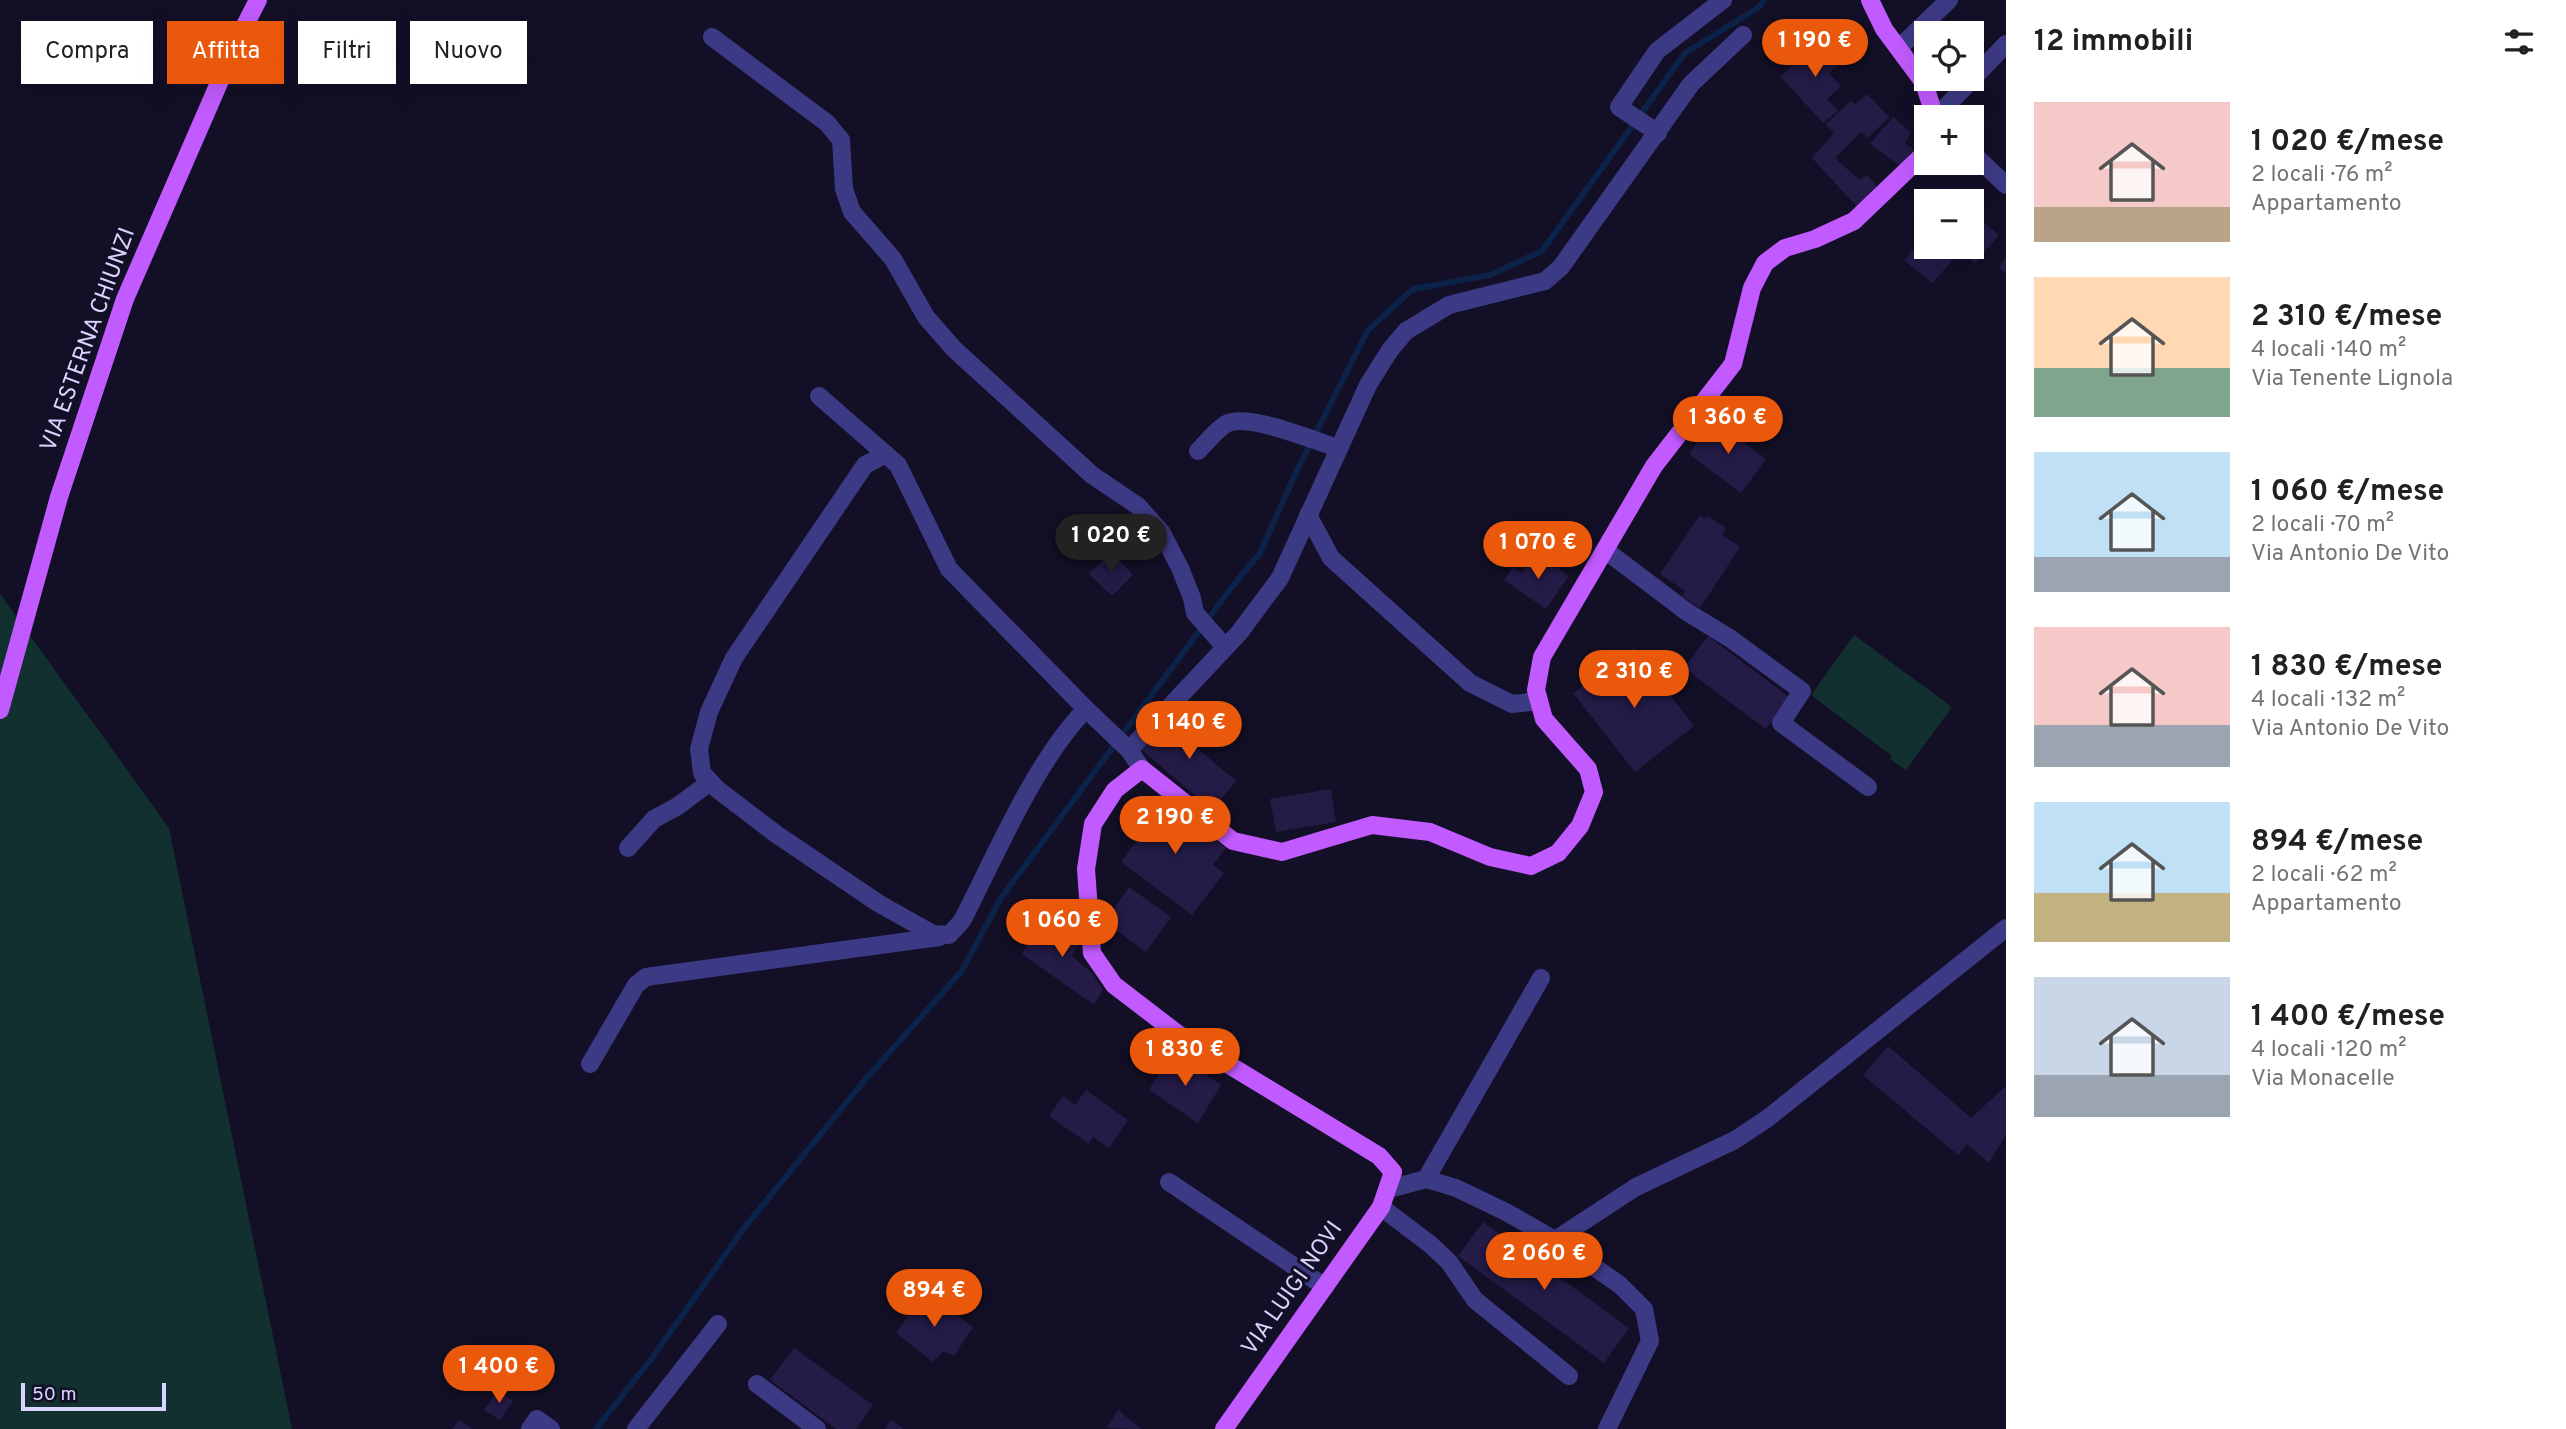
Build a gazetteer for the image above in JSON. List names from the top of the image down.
{
  "streets": {
    "main road": ["VIA ESTERNA CHIUNZI", "VIA LUIGI NOVI"]
  },
  "scale_bar": "50 m",
  "page": {
    "heading": "12 immobili",
    "price": [
      "1 190 €",
      "1 360 €",
      "1 020 €",
      "1 070 €",
      "2 310 €",
      "1 140 €",
      "2 190 €",
      "1 060 €",
      "1 830 €",
      "2 060 €",
      "894 €",
      "1 400 €"
    ],
    "map_buttons": ["+", "−"],
    "chip": [
      "Compra",
      "Affitta",
      "Filtri",
      "Nuovo"
    ],
    "list": [
      {
        "name": "1 020 €/mese",
        "note": "2 locali · 76 m² · Appartamento"
      },
      {
        "name": "2 310 €/mese",
        "note": "4 locali · 140 m² · Via Tenente Lignola"
      },
      {
        "name": "1 060 €/mese",
        "note": "2 locali · 70 m² · Via Antonio De Vito"
      },
      {
        "name": "1 830 €/mese",
        "note": "4 locali · 132 m² · Via Antonio De Vito"
      },
      {
        "name": "894 €/mese",
        "note": "2 locali · 62 m² · Appartamento"
      },
      {
        "name": "1 400 €/mese",
        "note": "4 locali · 120 m² · Via Monacelle"
      }
    ],
    "scale": "50 m"
  }
}
